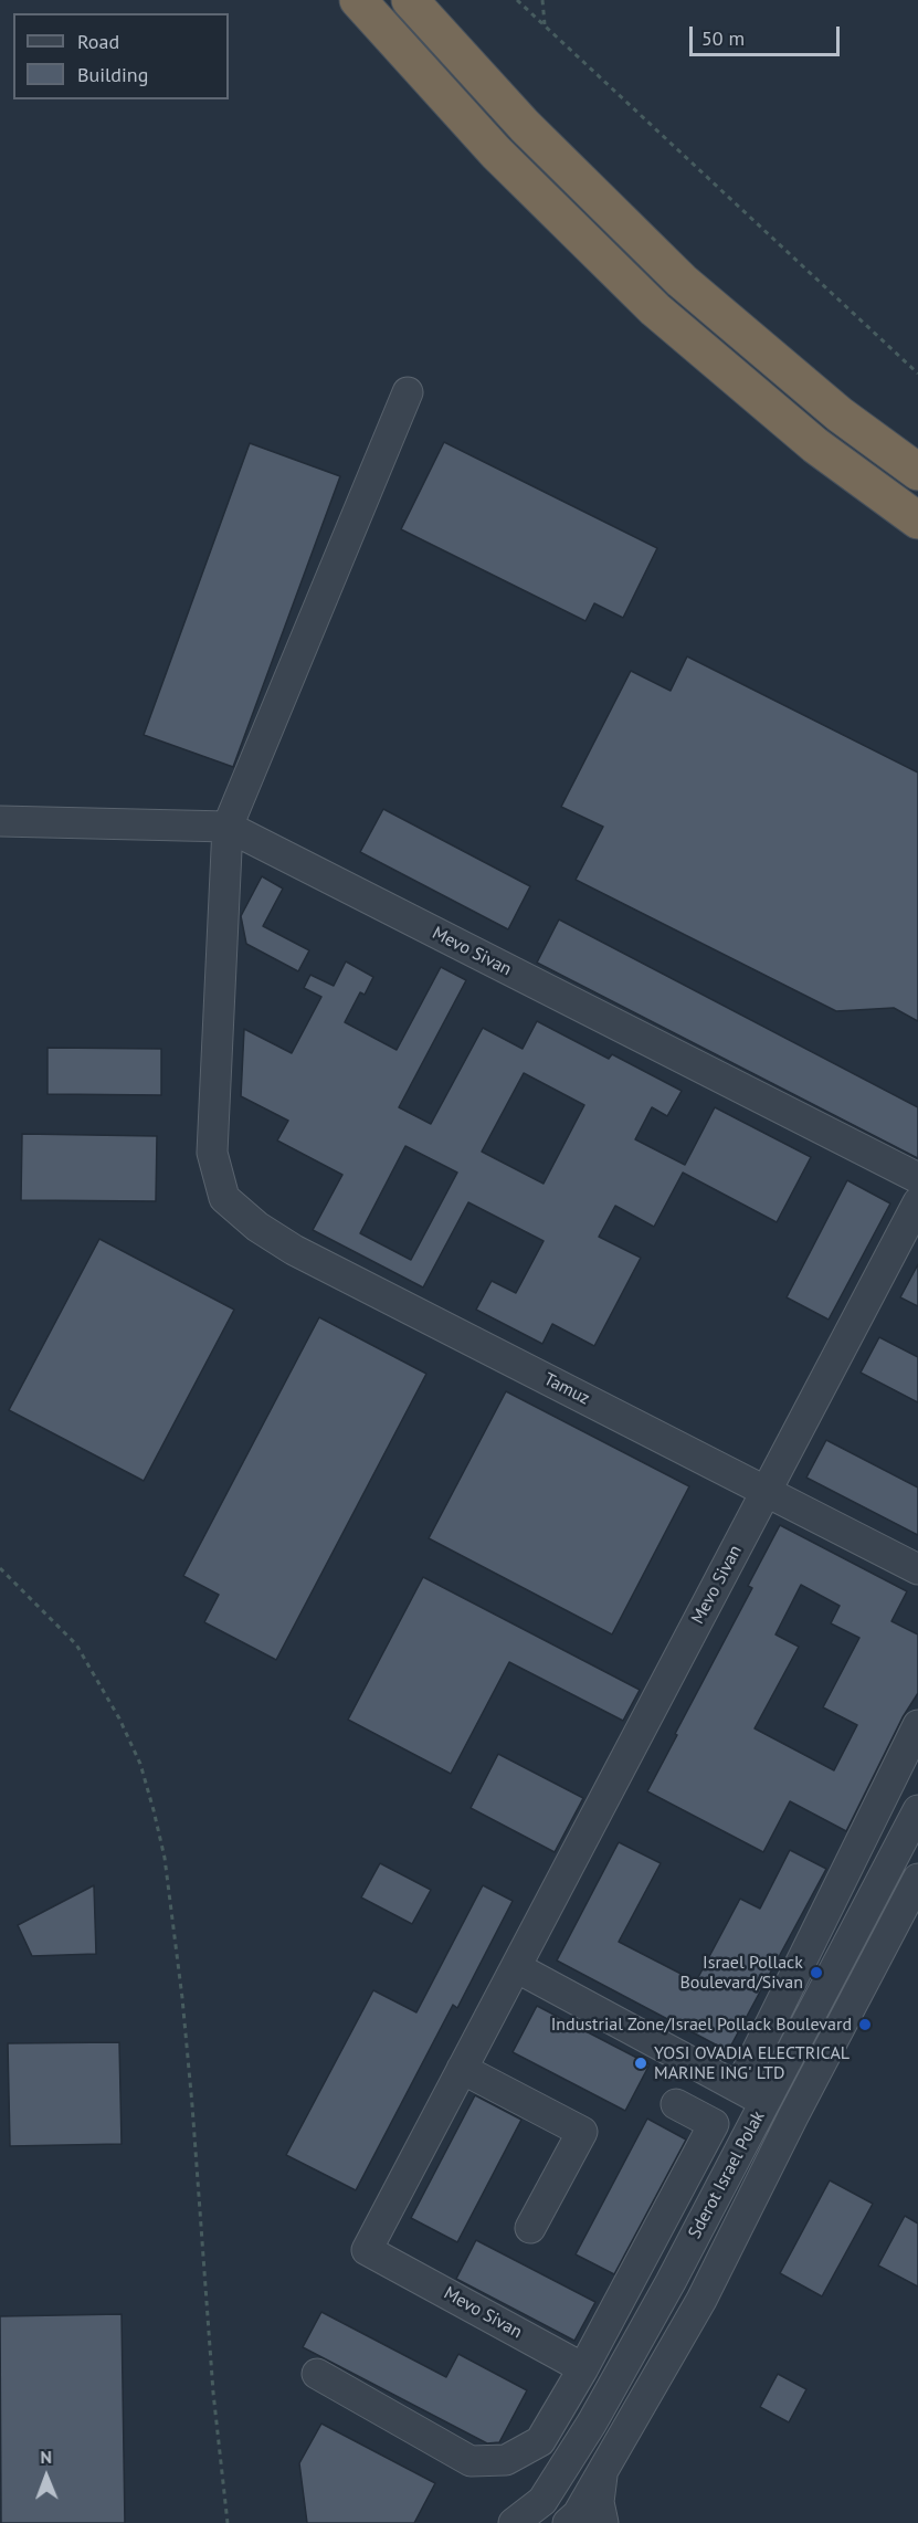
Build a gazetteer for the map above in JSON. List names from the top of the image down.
{
  "streets": {
    "street": ["Mevo Sivan", "Tamuz", "Sderot Israel Polak"]
  },
  "crossings": [
    ["Mevo Sivan", "Tamuz"]
  ],
  "places": ["Israel Pollack Boulevard/Sivan", "Industrial Zone/Israel Pollack Boulevard", "YOSI OVADIA ELECTRICAL MARINE ING' LTD"],
  "legend": ["Road", "Building"],
  "scale_bar": "50 m",
  "north": "top"
}
